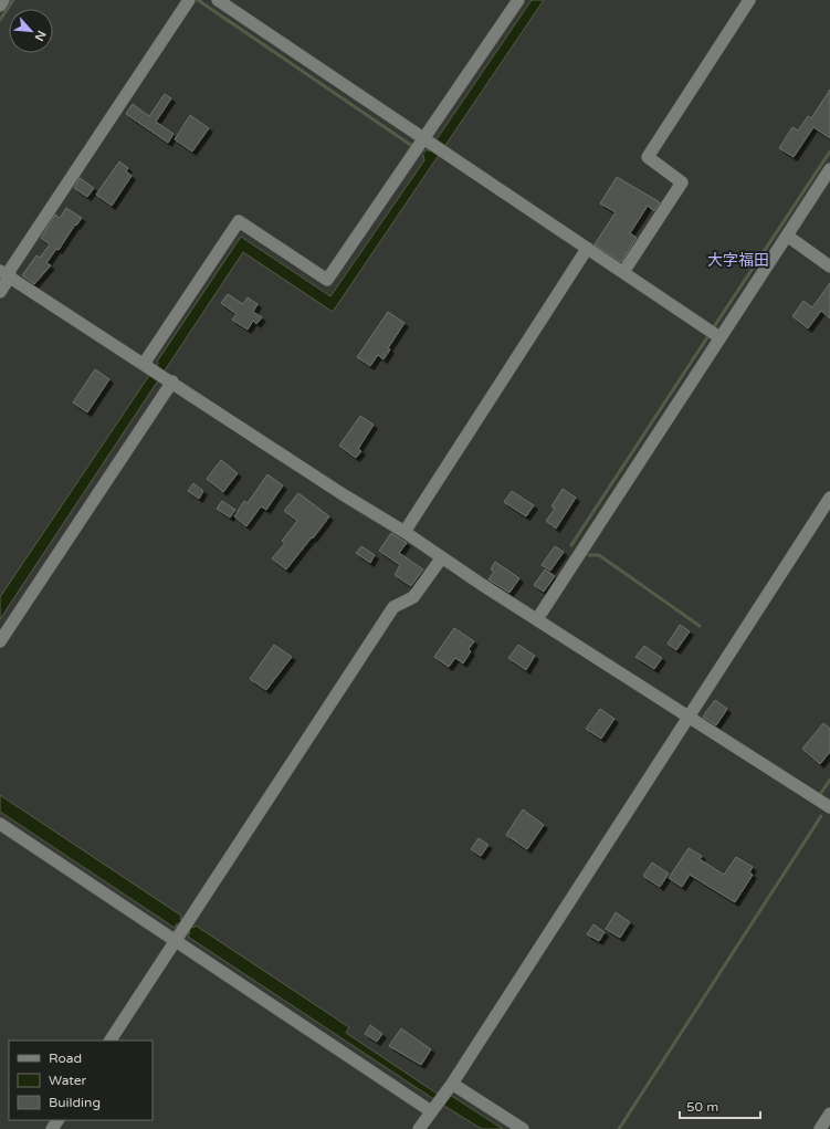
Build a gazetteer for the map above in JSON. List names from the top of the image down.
{
  "districts": ["大字福田"],
  "legend": ["Road", "Water", "Building"],
  "scale_bar": "50 m",
  "north": "bottom right"
}
